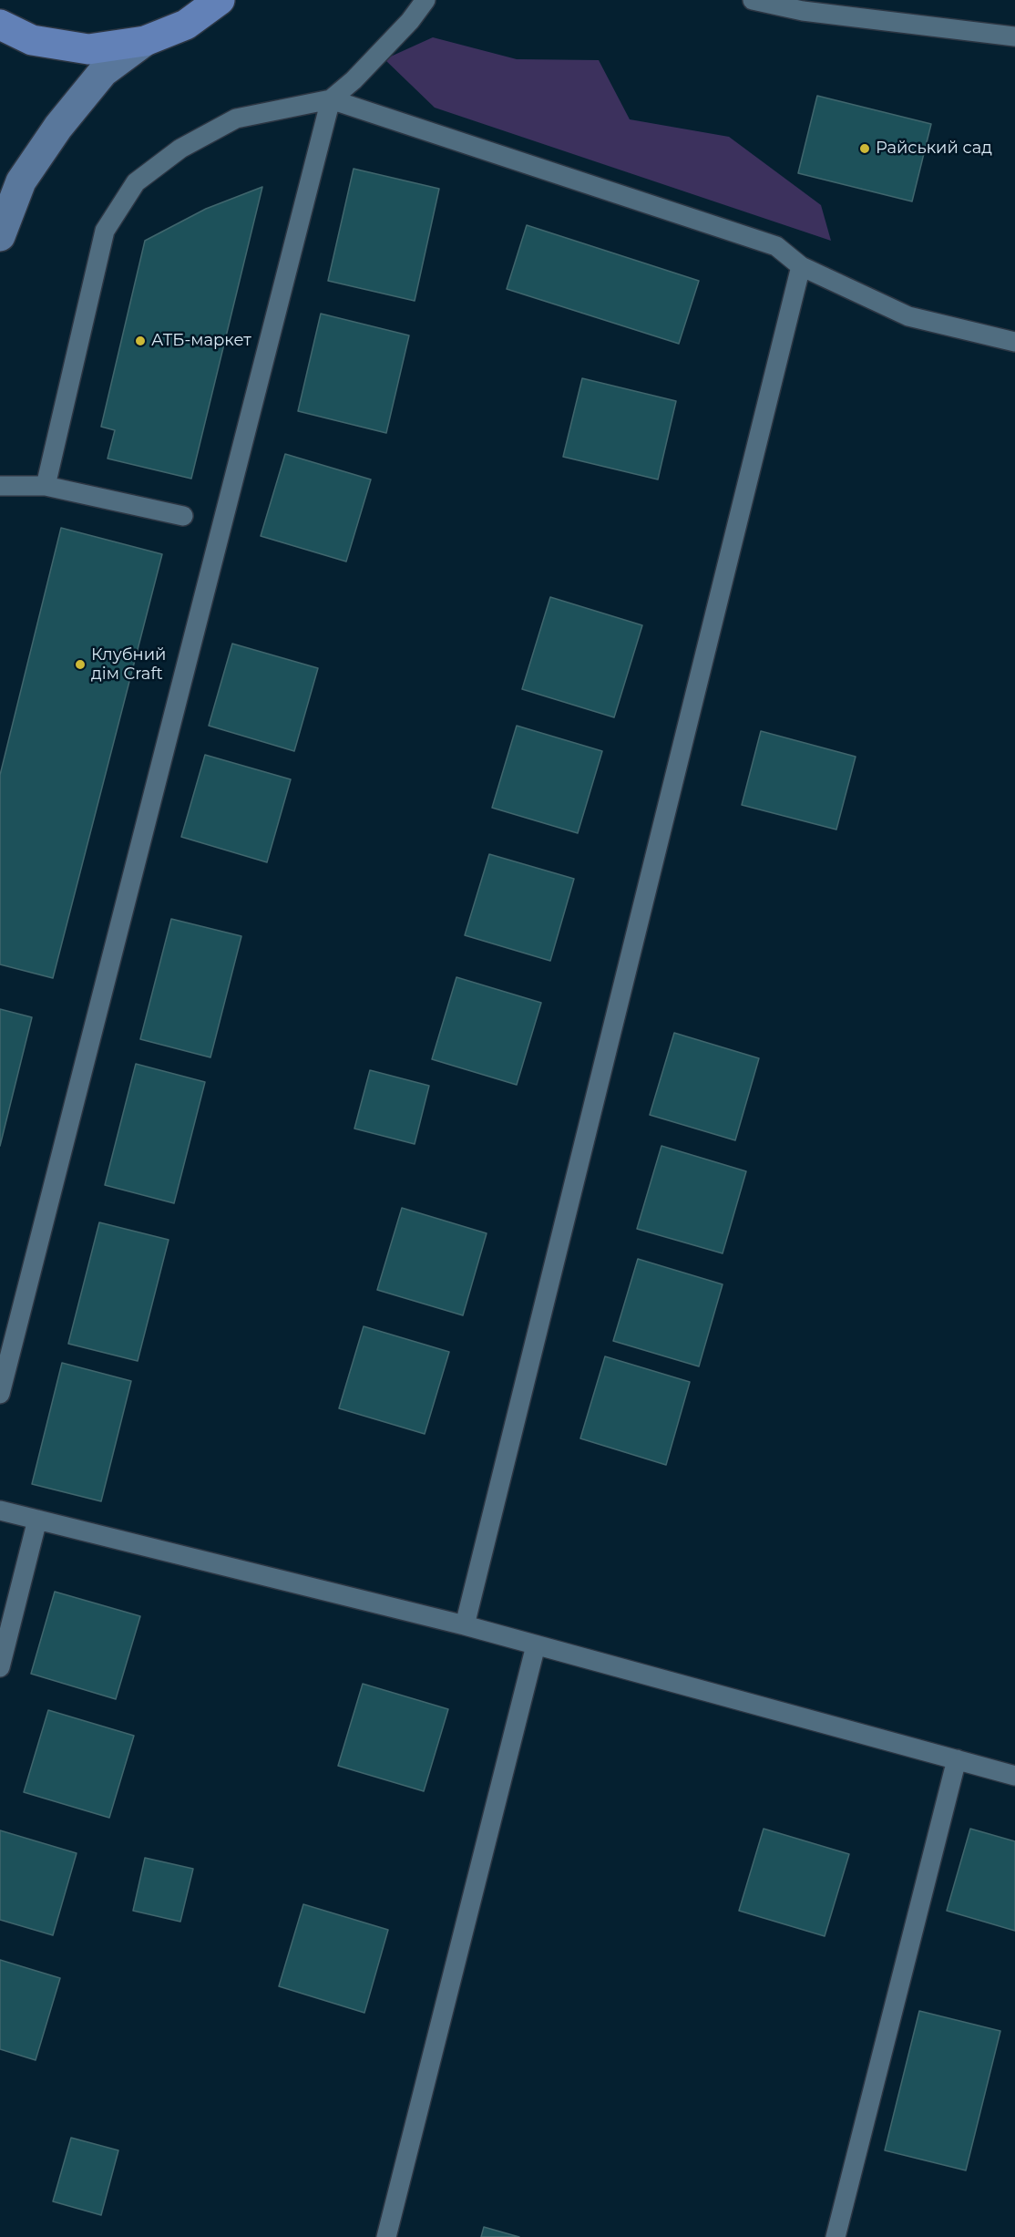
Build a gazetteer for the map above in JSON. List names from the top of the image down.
{
  "places": ["Райський сад", "АТБ-маркет", "Клубний дім Craft"]
}
